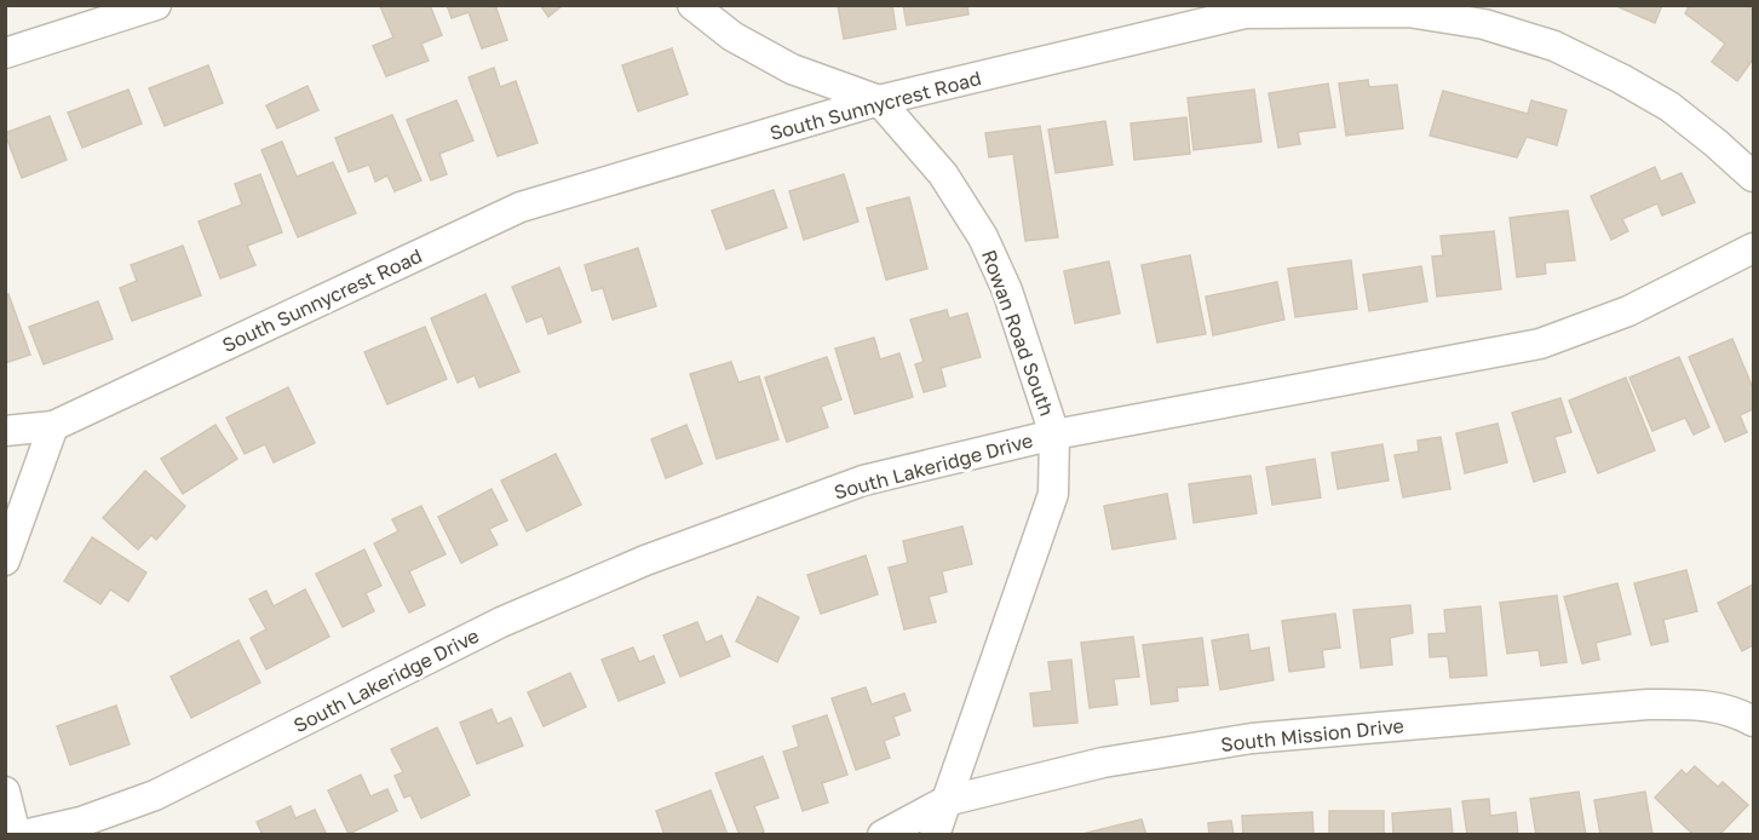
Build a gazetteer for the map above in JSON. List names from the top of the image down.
{
  "streets": {
    "street": [
      "South Sunnycrest Road",
      "Rowan Road South",
      "South Lakeridge Drive",
      "South Mission Drive"
    ]
  },
  "crossings": [
    ["South Sunnycrest Road", "Rowan Road South"],
    ["Rowan Road South", "South Lakeridge Drive"],
    ["Rowan Road South", "South Mission Drive"]
  ]
}
